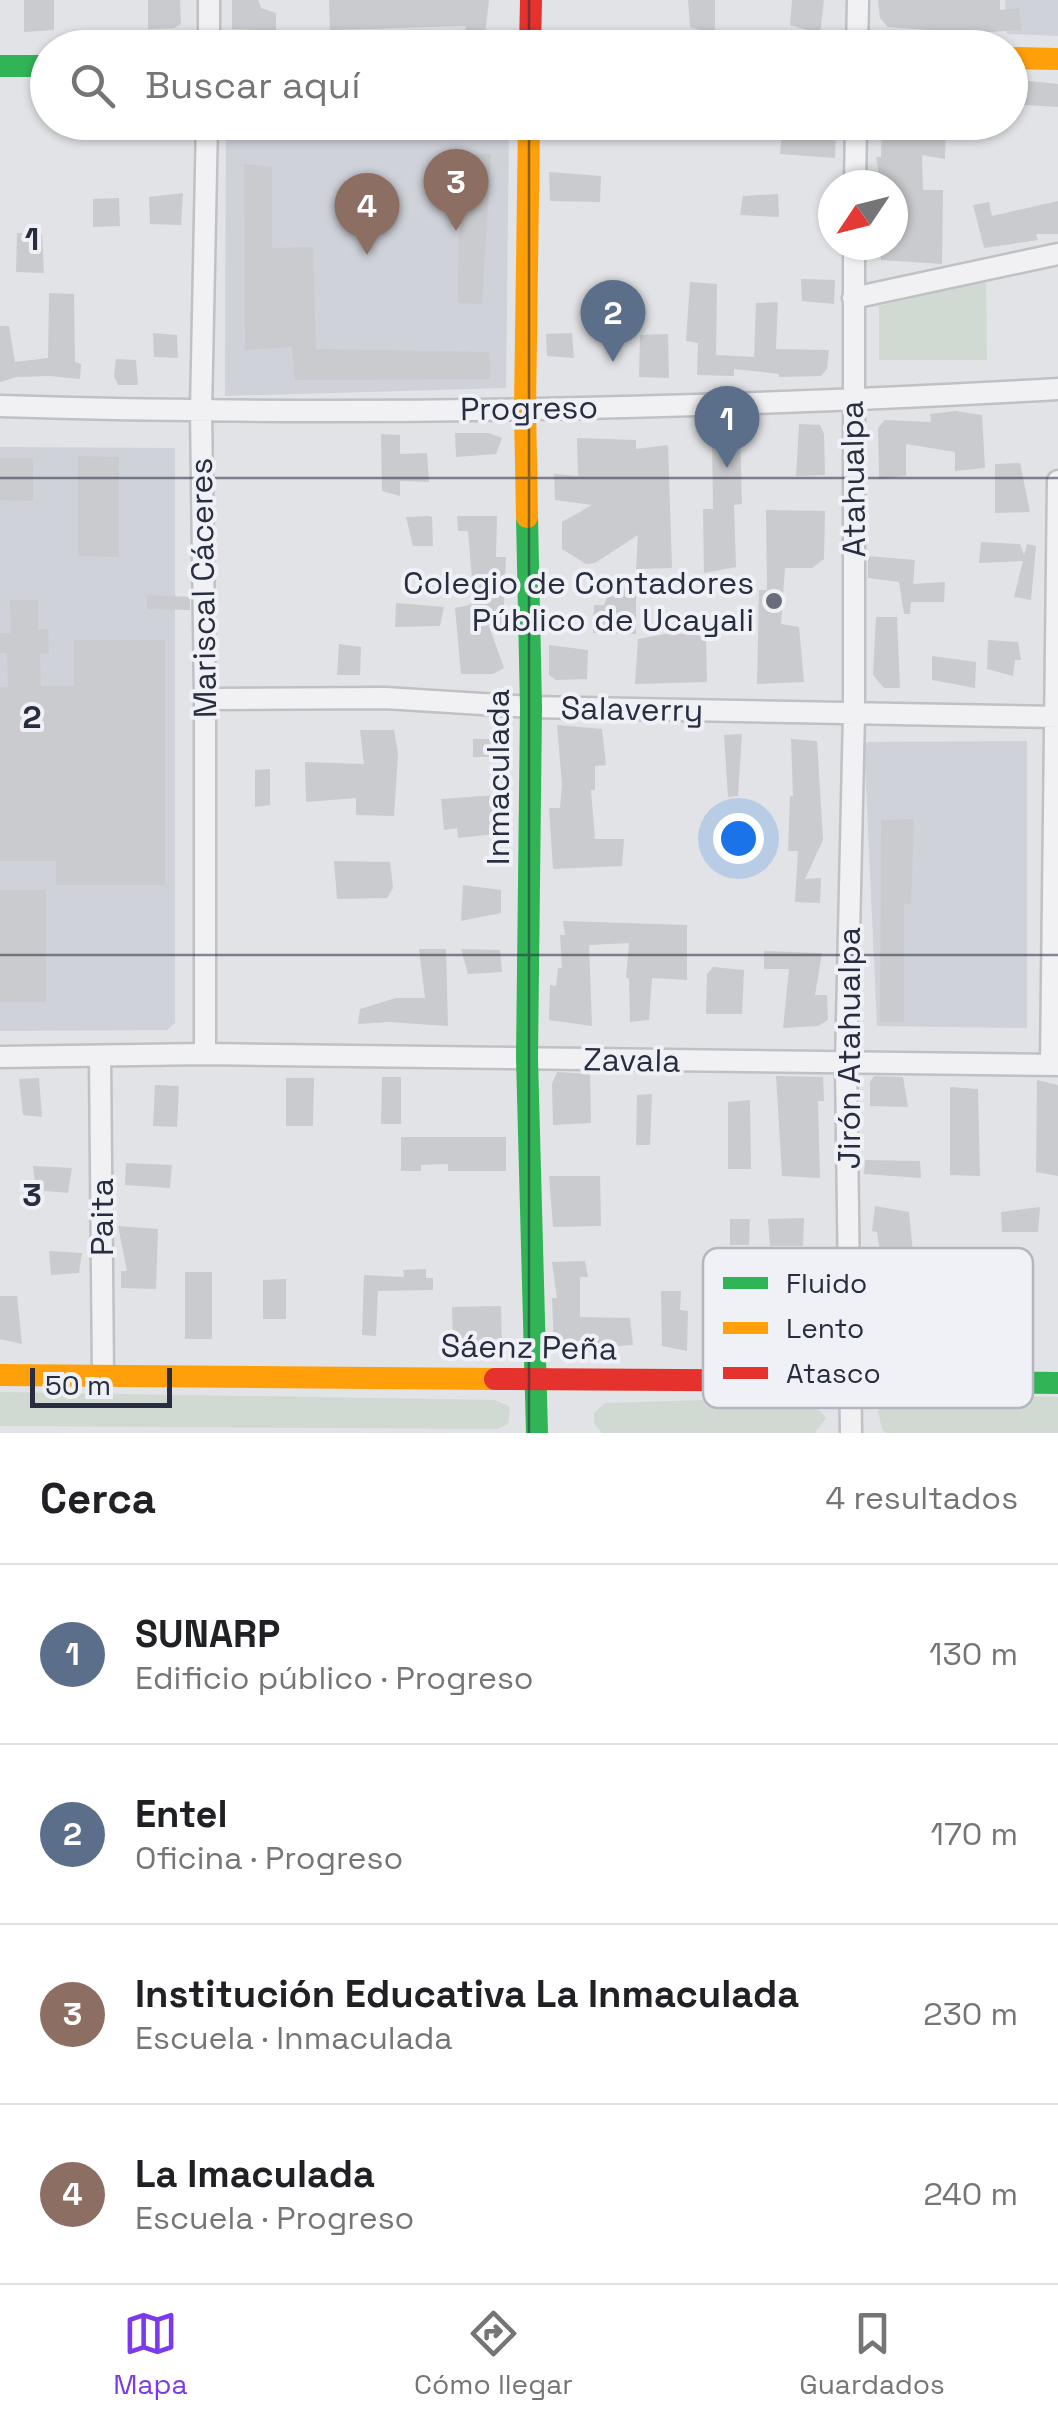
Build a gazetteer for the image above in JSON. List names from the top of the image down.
{
  "streets": {
    "street": [
      "Progreso",
      "Atahualpa",
      "Mariscal Cáceres",
      "Salaverry",
      "Inmaculada",
      "Jirón Atahualpa",
      "Zavala",
      "Paita",
      "Sáenz Peña"
    ]
  },
  "crossings": [
    ["Progreso", "Atahualpa"],
    ["Progreso", "Mariscal Cáceres"],
    ["Progreso", "Inmaculada"],
    ["Atahualpa", "Salaverry"],
    ["Atahualpa", "Jirón Atahualpa"],
    ["Mariscal Cáceres", "Salaverry"],
    ["Mariscal Cáceres", "Zavala"],
    ["Salaverry", "Inmaculada"],
    ["Salaverry", "Jirón Atahualpa"],
    ["Inmaculada", "Zavala"],
    ["Inmaculada", "Sáenz Peña"],
    ["Jirón Atahualpa", "Zavala"],
    ["Zavala", "Paita"],
    ["Paita", "Sáenz Peña"]
  ],
  "places": ["Colegio de Contadores Público de Ucayali"],
  "legend": ["Fluido", "Lento", "Atasco"],
  "scale_bar": "50 m",
  "north": "bottom left",
  "page": {
    "search": "Buscar aquí",
    "pins": [
      "3",
      "4",
      "2",
      "1"
    ],
    "scale": "50 m",
    "heading": ["Cerca", "4 resultados"],
    "list": [
      {
        "mark": "1",
        "name": "SUNARP",
        "note": "Edificio público · Progreso",
        "value": "130 m"
      },
      {
        "mark": "2",
        "name": "Entel",
        "note": "Oficina · Progreso",
        "value": "170 m"
      },
      {
        "mark": "3",
        "name": "Institución Educativa La Inmaculada",
        "note": "Escuela · Inmaculada",
        "value": "230 m"
      },
      {
        "mark": "4",
        "name": "La Imaculada",
        "note": "Escuela · Progreso",
        "value": "240 m"
      }
    ],
    "nav": ["Mapa", "Cómo llegar", "Guardados"]
  },
  "grid": {
    "rows": ["1", "2", "3"]
  }
}
